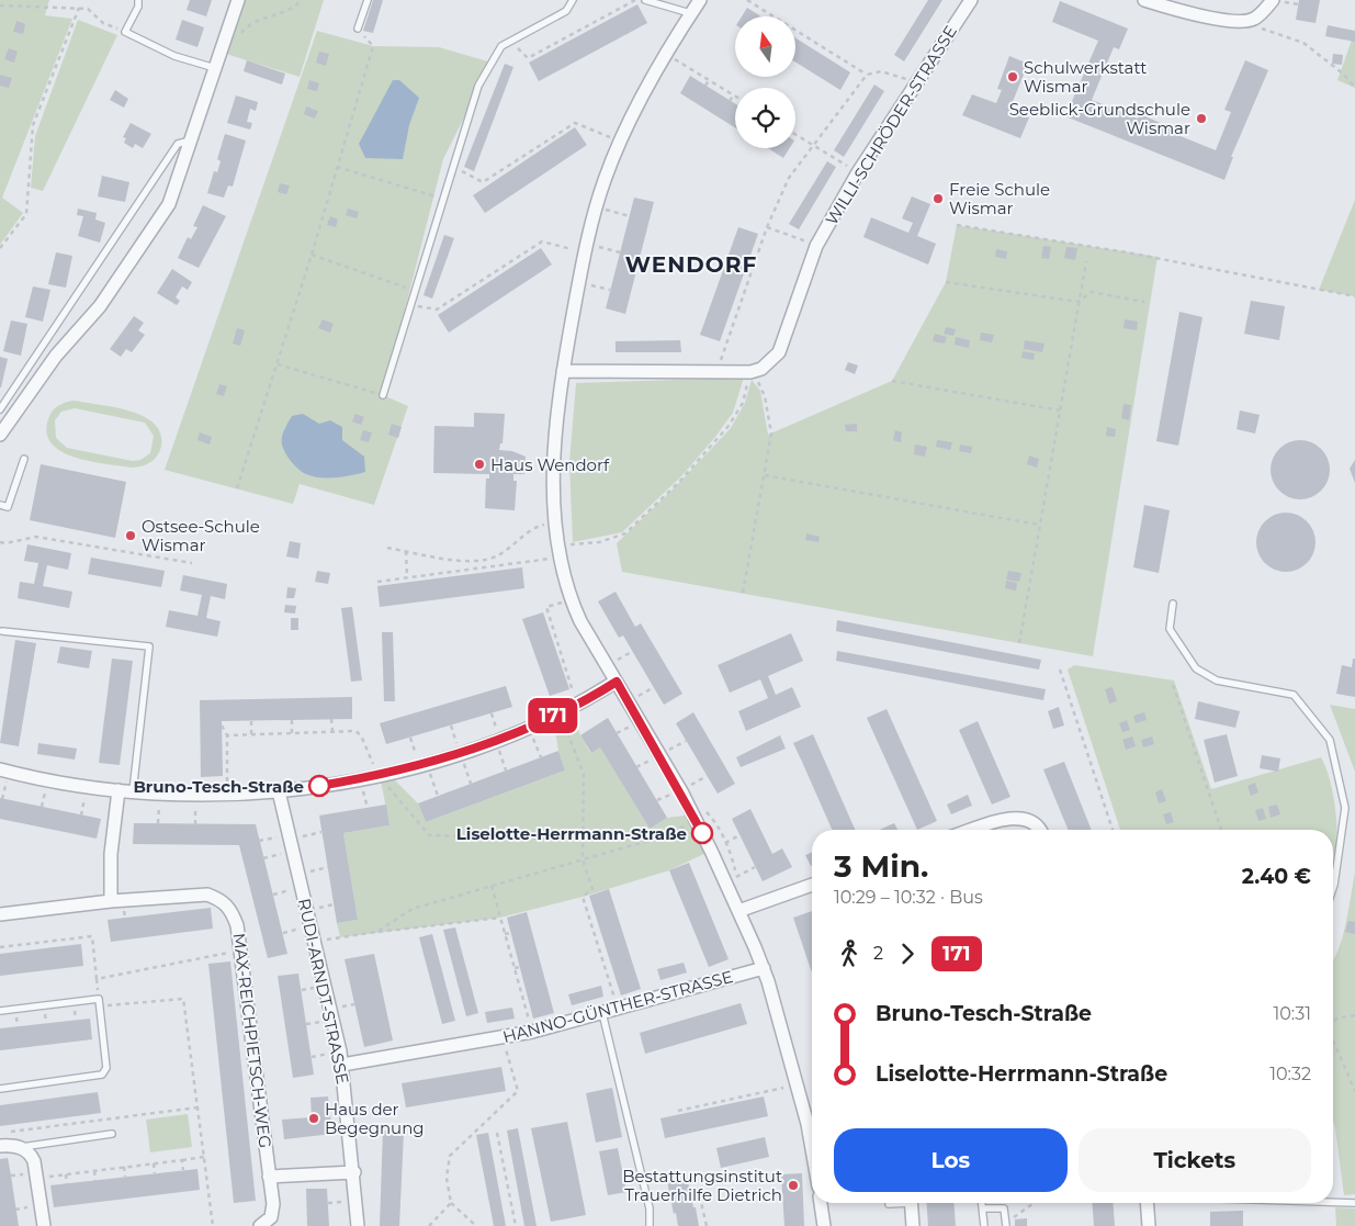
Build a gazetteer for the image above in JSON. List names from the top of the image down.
{
  "streets": {
    "street": [
      "WILLI-SCHRÖDER-STRASSE",
      "RUDI-ARNDT-STRASSE",
      "HANNO-GÜNTHER-STRASSE",
      "MAX-REICHPIETSCH-WEG"
    ]
  },
  "crossings": [
    ["RUDI-ARNDT-STRASSE", "HANNO-GÜNTHER-STRASSE"]
  ],
  "districts": ["WENDORF"],
  "places": [
    "Schulwerkstatt Wismar",
    "Seeblick-Grundschule Wismar",
    "Freie Schule Wismar",
    "Haus Wendorf",
    "Ostsee-Schule Wismar",
    "Bruno-Tesch-Straße",
    "Liselotte-Herrmann-Straße",
    "Haus der Begegnung",
    "Bestattungsinstitut Trauerhilfe Dietrich"
  ],
  "lines": ["bus line 171"],
  "north": "top",
  "page": {
    "on_map": "171",
    "heading": ["3 Min.", "10:29 – 10:32 · Bus", "2.40 €"],
    "legs": ["2", "171"],
    "list": [
      {
        "name": "Bruno-Tesch-Straße",
        "value": "10:31"
      },
      {
        "name": "Liselotte-Herrmann-Straße",
        "value": "10:32"
      }
    ],
    "buttons": ["Los", "Tickets"]
  }
}
